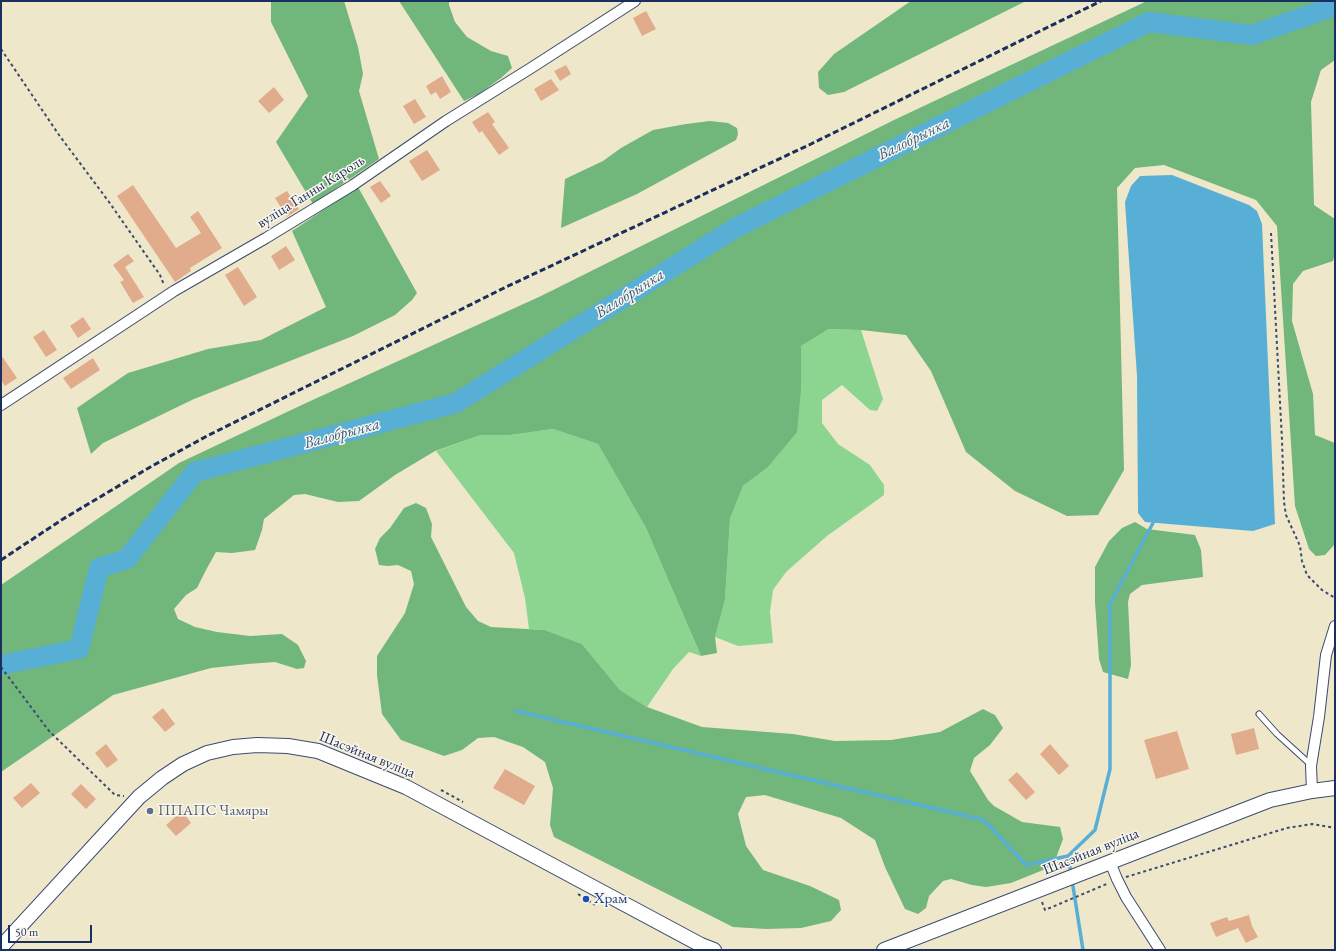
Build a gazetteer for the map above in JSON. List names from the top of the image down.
{
  "streets": {
    "main road": ["Шасэйная вуліца"],
    "street": ["вуліца Ганны Кароль"]
  },
  "water": ["Валобрынка"],
  "places": ["ППАПС Чамяры", "Храм"],
  "scale_bar": "50 m"
}
